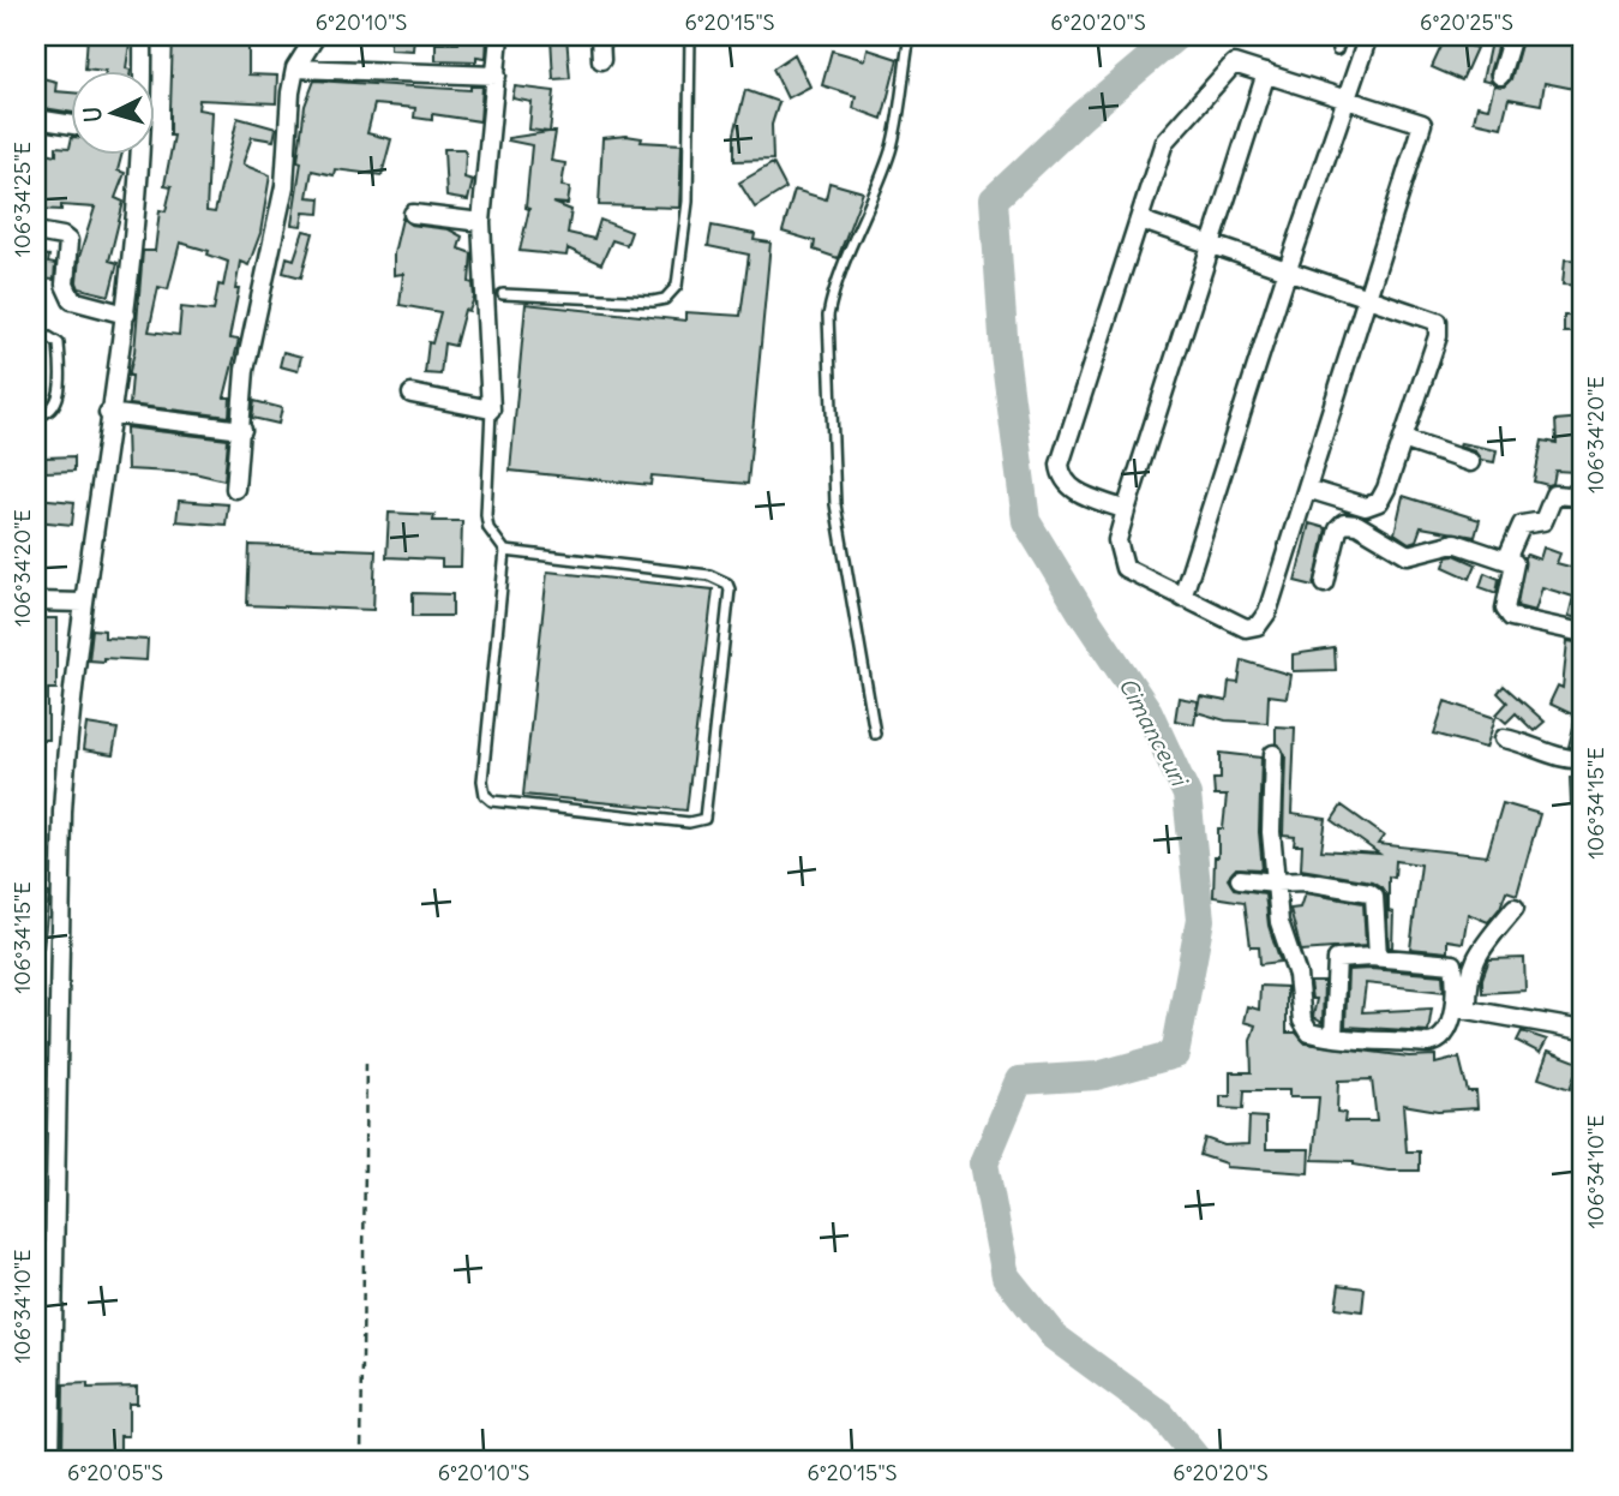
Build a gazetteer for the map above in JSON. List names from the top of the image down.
{
  "water": ["Cimanceuri"],
  "north": "left",
  "coordinates": [
    "6°20'10\"S",
    "6°20'15\"S",
    "6°20'20\"S",
    "6°20'25\"S",
    "106°34'25\"E",
    "106°34'20\"E",
    "106°34'15\"E",
    "106°34'10\"E",
    "6°20'05\"S"
  ]
}
